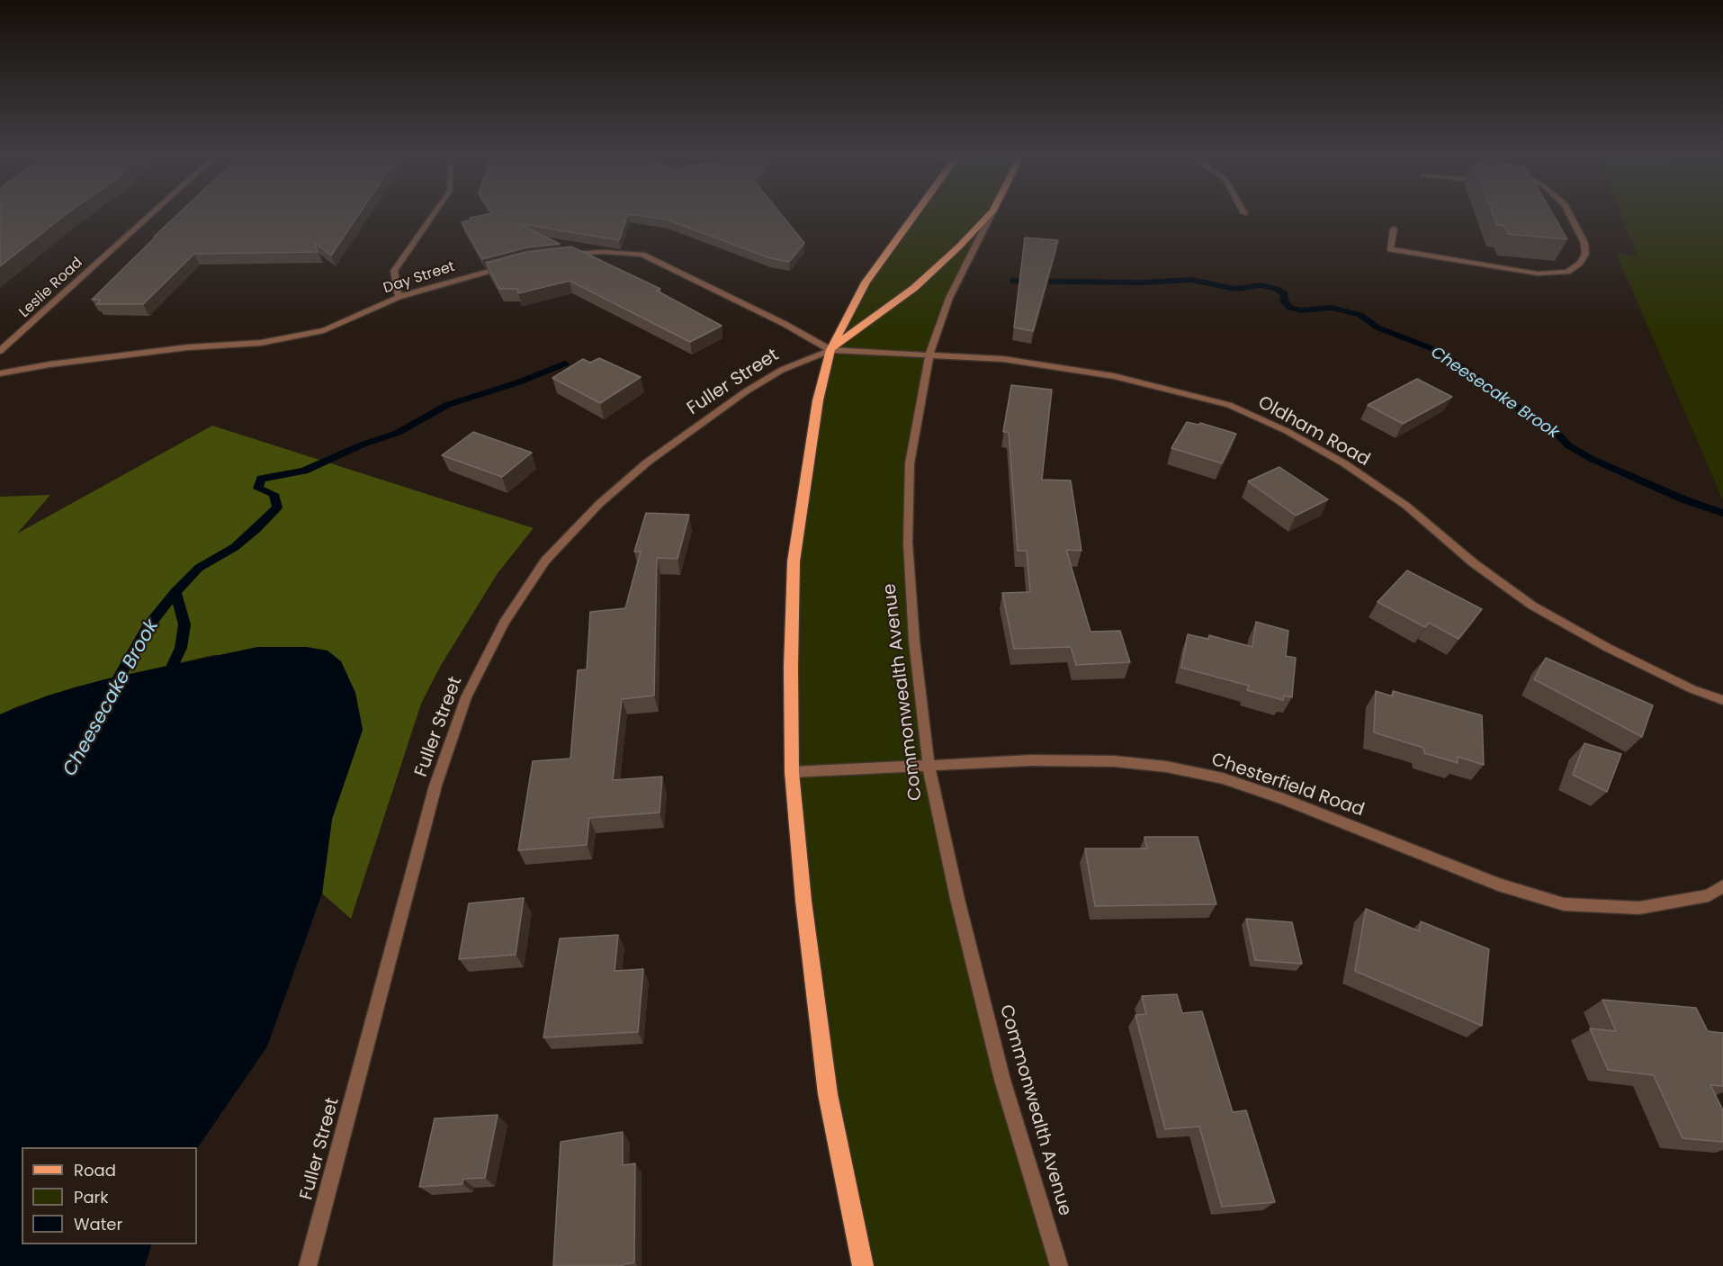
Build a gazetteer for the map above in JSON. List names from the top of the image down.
{
  "streets": {
    "main road": ["Commonwealth Avenue"],
    "street": [
      "Day Street",
      "Leslie Road",
      "Fuller Street",
      "Oldham Road",
      "Chesterfield Road"
    ]
  },
  "crossings": [
    ["Fuller Street", "Oldham Road"],
    ["Fuller Street", "Commonwealth Avenue"],
    ["Oldham Road", "Commonwealth Avenue"],
    ["Commonwealth Avenue", "Chesterfield Road"]
  ],
  "water": ["Cheesecake Brook"],
  "legend": ["Road", "Park", "Water"]
}
